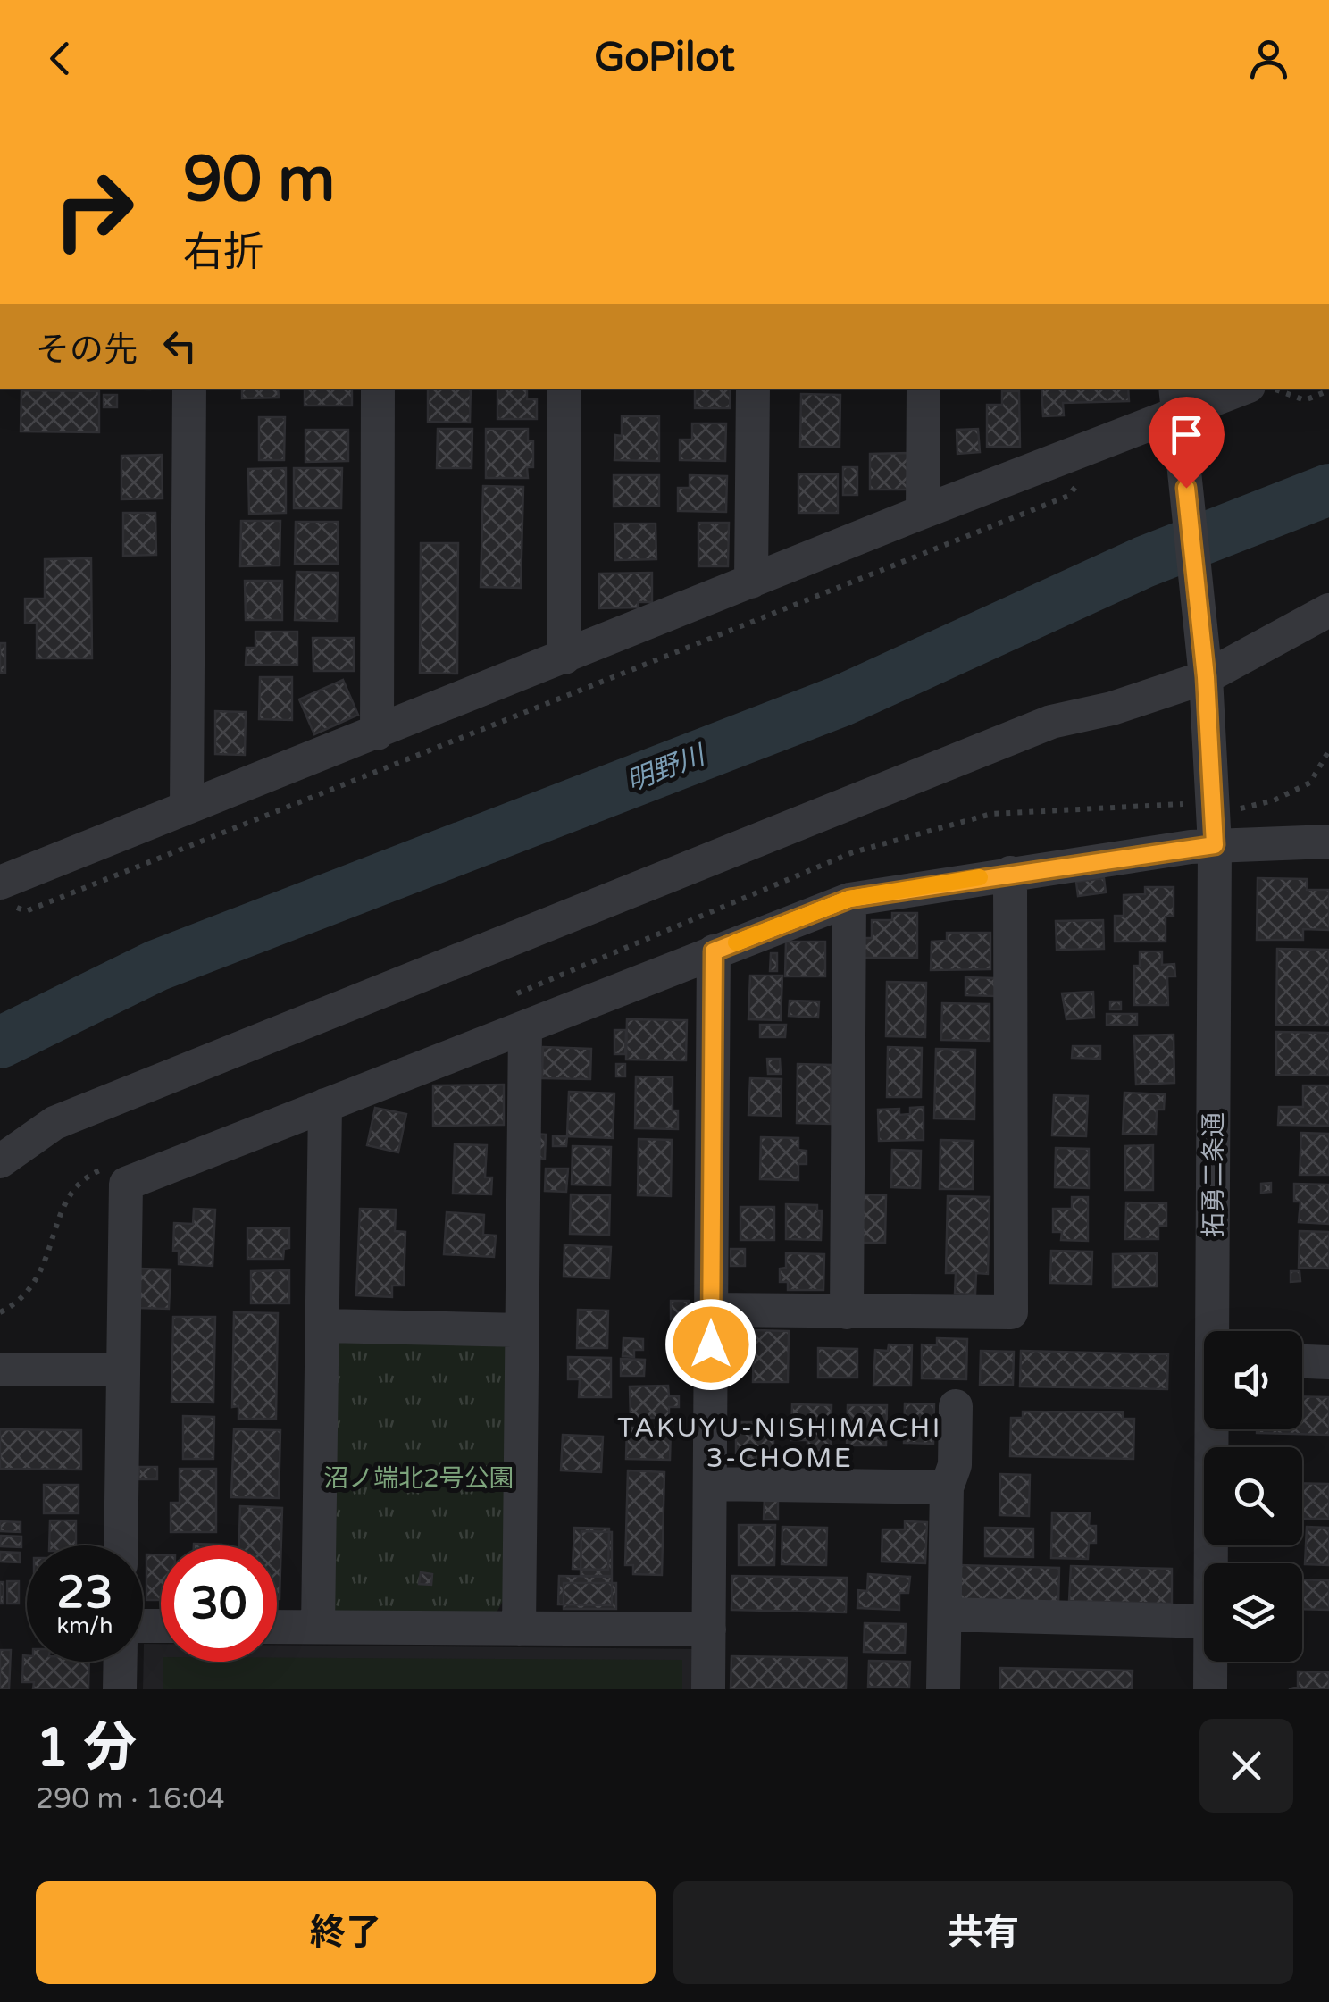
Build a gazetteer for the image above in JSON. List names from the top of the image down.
{
  "streets": {
    "street": ["拓勇二条通"]
  },
  "districts": ["TAKUYU-NISHIMACHI 3-CHOME"],
  "water": ["明野川"],
  "parks": ["沼ノ端北2号公園"],
  "page": {
    "header": "GoPilot",
    "turn": ["90 m", "右折"],
    "then": "その先",
    "speed": "23 km/h",
    "limit": "30",
    "heading": ["1 分", "290 m · 16:04"],
    "buttons": ["終了", "共有"]
  }
}
